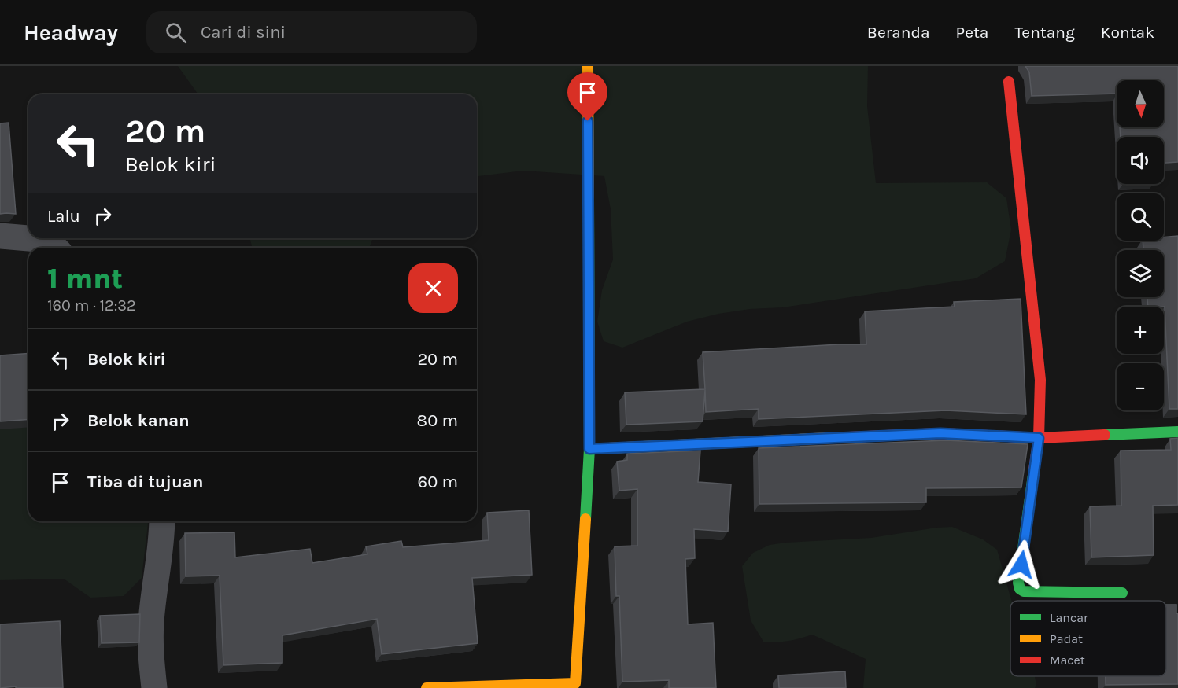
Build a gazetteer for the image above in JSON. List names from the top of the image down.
{
  "legend": ["Lancar", "Padat", "Macet"],
  "north": "bottom",
  "page": {
    "header": "Headway",
    "search": "Cari di sini",
    "nav": [
      "Beranda",
      "Peta",
      "Tentang",
      "Kontak"
    ],
    "map_buttons": ["+", "−"],
    "turn": ["20 m", "Belok kiri"],
    "then": "Lalu",
    "heading": ["1 mnt", "160 m · 12:32"],
    "list": [
      {
        "name": "Belok kiri",
        "value": "20 m"
      },
      {
        "name": "Belok kanan",
        "value": "80 m"
      },
      {
        "name": "Tiba di tujuan",
        "value": "60 m"
      }
    ]
  }
}
